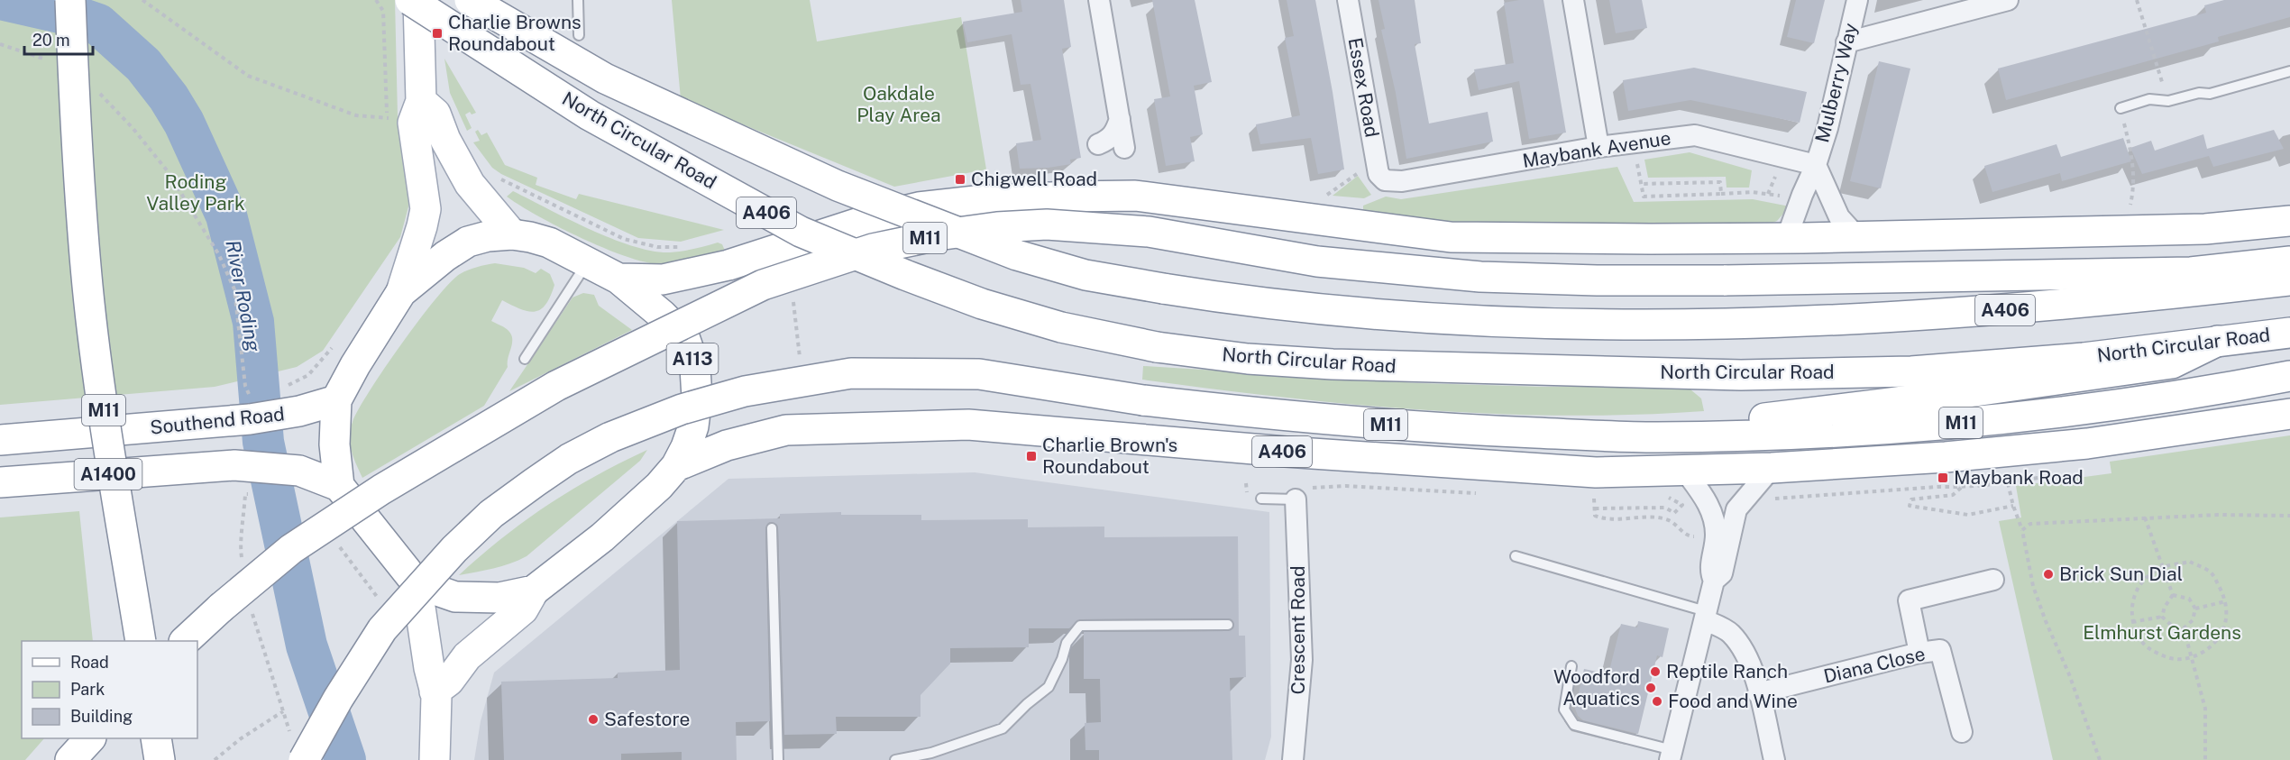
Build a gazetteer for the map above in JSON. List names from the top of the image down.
{
  "streets": {
    "main road": [
      "North Circular Road",
      "A406",
      "M11",
      "A113",
      "Southend Road",
      "A1400"
    ],
    "street": [
      "Mulberry Way",
      "Essex Road",
      "Maybank Avenue",
      "Crescent Road",
      "Diana Close"
    ]
  },
  "crossings": [
    ["Mulberry Way", "Maybank Avenue"],
    ["Mulberry Way", "A406"],
    ["Essex Road", "Maybank Avenue"],
    ["A406", "A113"],
    ["A113", "Southend Road"],
    ["A113", "A1400"]
  ],
  "water": ["River Roding"],
  "parks": ["Oakdale Play Area", "Roding Valley Park", "Elmhurst Gardens"],
  "places": {
    "transit": [
      "Charlie Browns Roundabout",
      "Chigwell Road",
      "Charlie Brown's Roundabout",
      "Maybank Road"
    ],
    "other": [
      "Brick Sun Dial",
      "Reptile Ranch",
      "Woodford Aquatics",
      "Food and Wine",
      "Safestore"
    ]
  },
  "legend": ["Road", "Park", "Building"],
  "scale_bar": "20 m"
}
